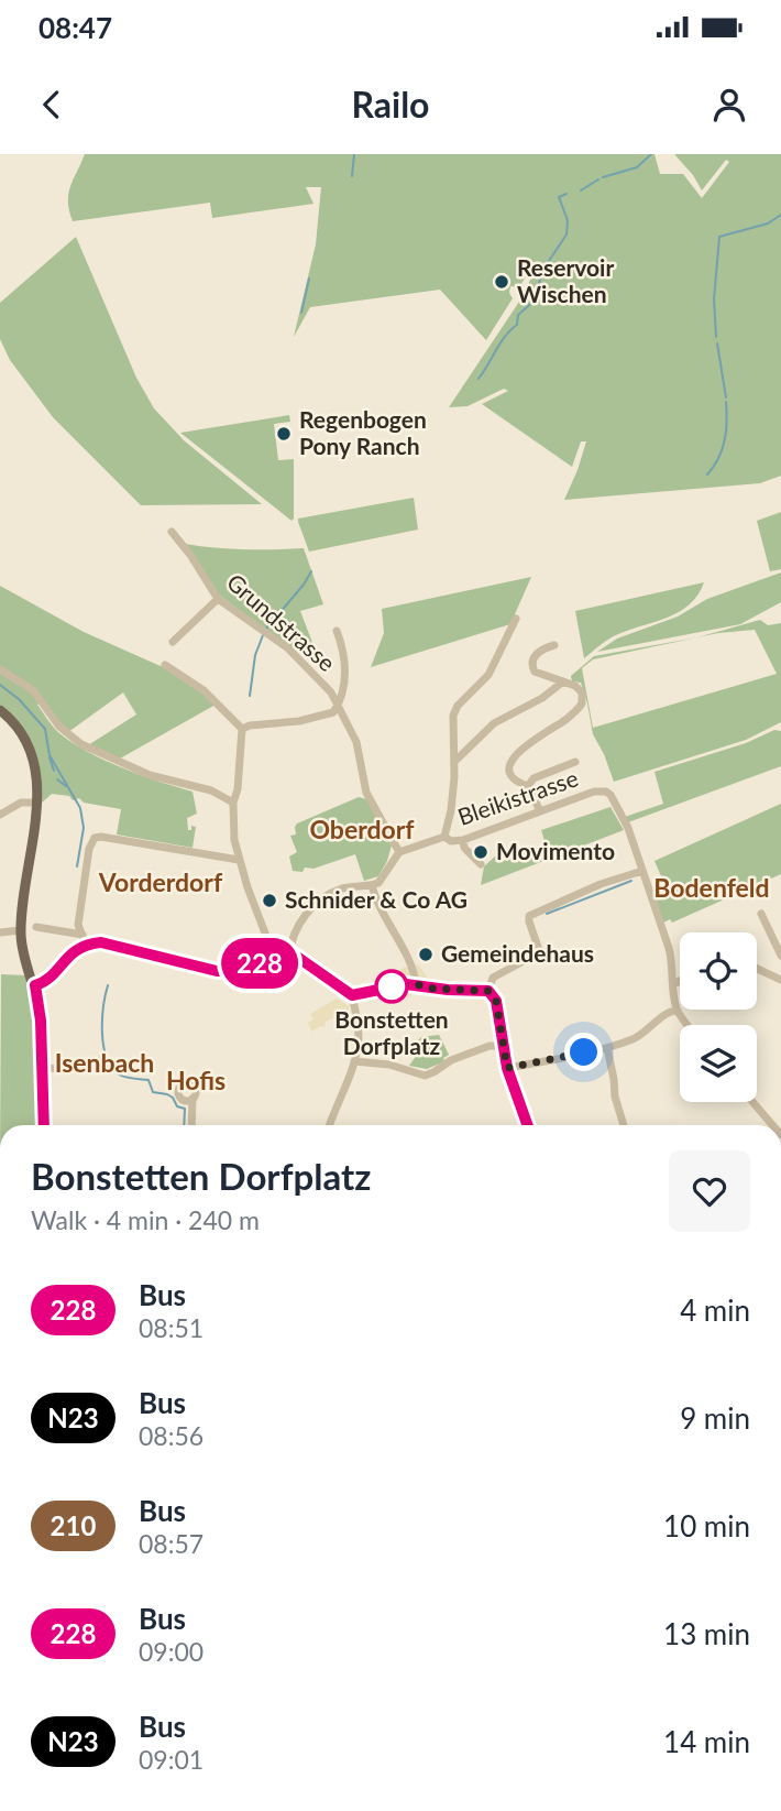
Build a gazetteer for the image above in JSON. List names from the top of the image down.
{
  "streets": {
    "street": ["Grundstrasse", "Bleikistrasse"]
  },
  "districts": [
    "Oberdorf",
    "Vorderdorf",
    "Bodenfeld",
    "Isenbach",
    "Hofis"
  ],
  "places": [
    "Reservoir Wischen",
    "Regenbogen Pony Ranch",
    "Movimento",
    "Schnider & Co AG",
    "Gemeindehaus",
    "Bonstetten Dorfplatz"
  ],
  "lines": ["bus line 228"],
  "page": {
    "status": "08:47",
    "header": "Railo",
    "on_map": "228",
    "heading": ["Bonstetten Dorfplatz", "Walk · 4 min · 240 m"],
    "list": [
      {
        "mark": "228",
        "name": "Bus",
        "note": "08:51",
        "value": "4 min"
      },
      {
        "mark": "N23",
        "name": "Bus",
        "note": "08:56",
        "value": "9 min"
      },
      {
        "mark": "210",
        "name": "Bus",
        "note": "08:57",
        "value": "10 min"
      },
      {
        "mark": "228",
        "name": "Bus",
        "note": "09:00",
        "value": "13 min"
      },
      {
        "mark": "N23",
        "name": "Bus",
        "note": "09:01",
        "value": "14 min"
      }
    ]
  }
}
